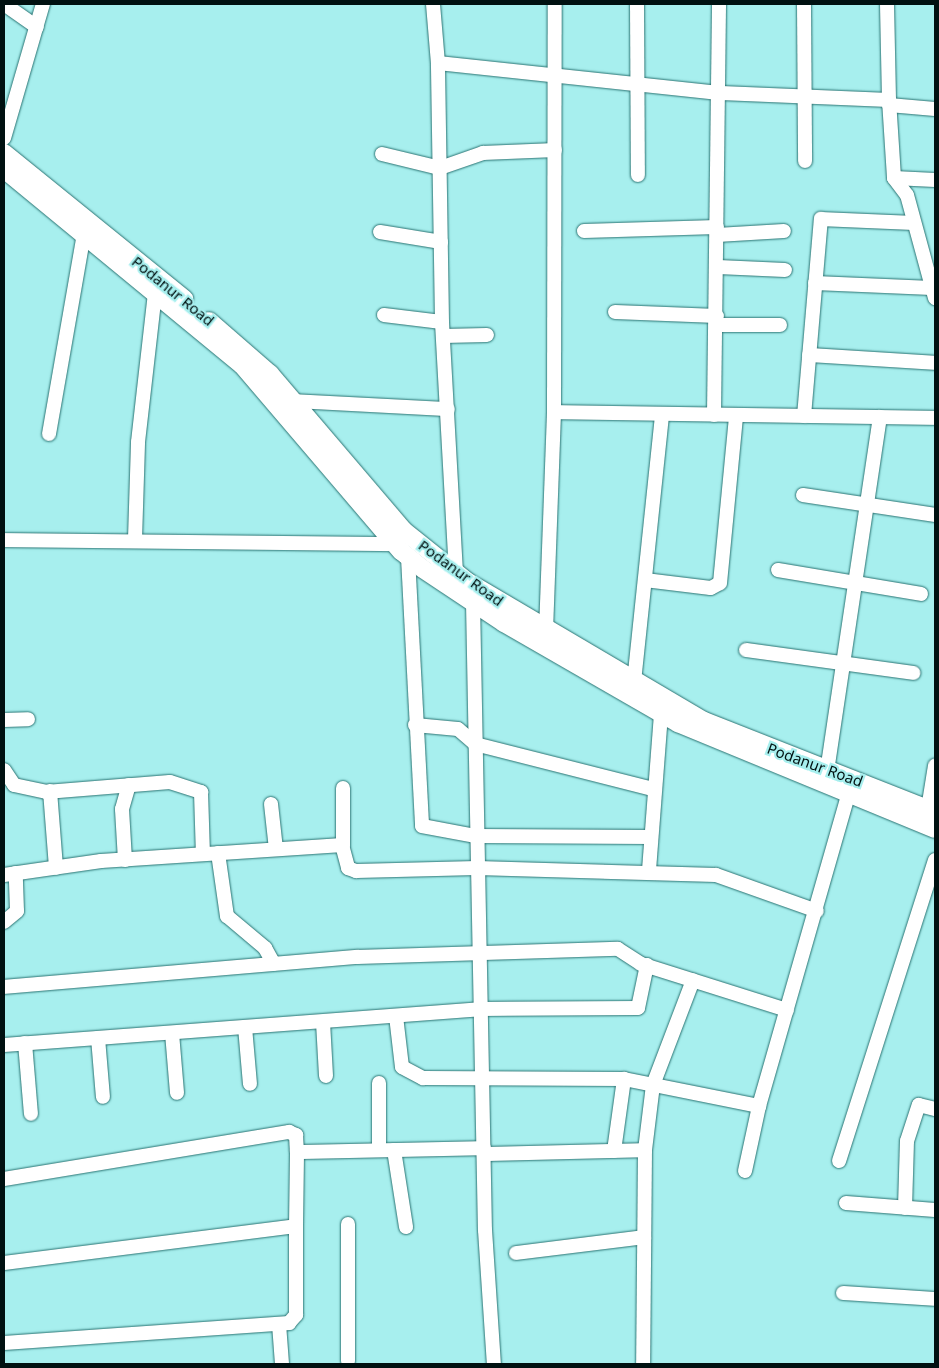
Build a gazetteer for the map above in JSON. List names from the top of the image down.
{
  "streets": {
    "main road": ["Podanur Road"]
  }
}
